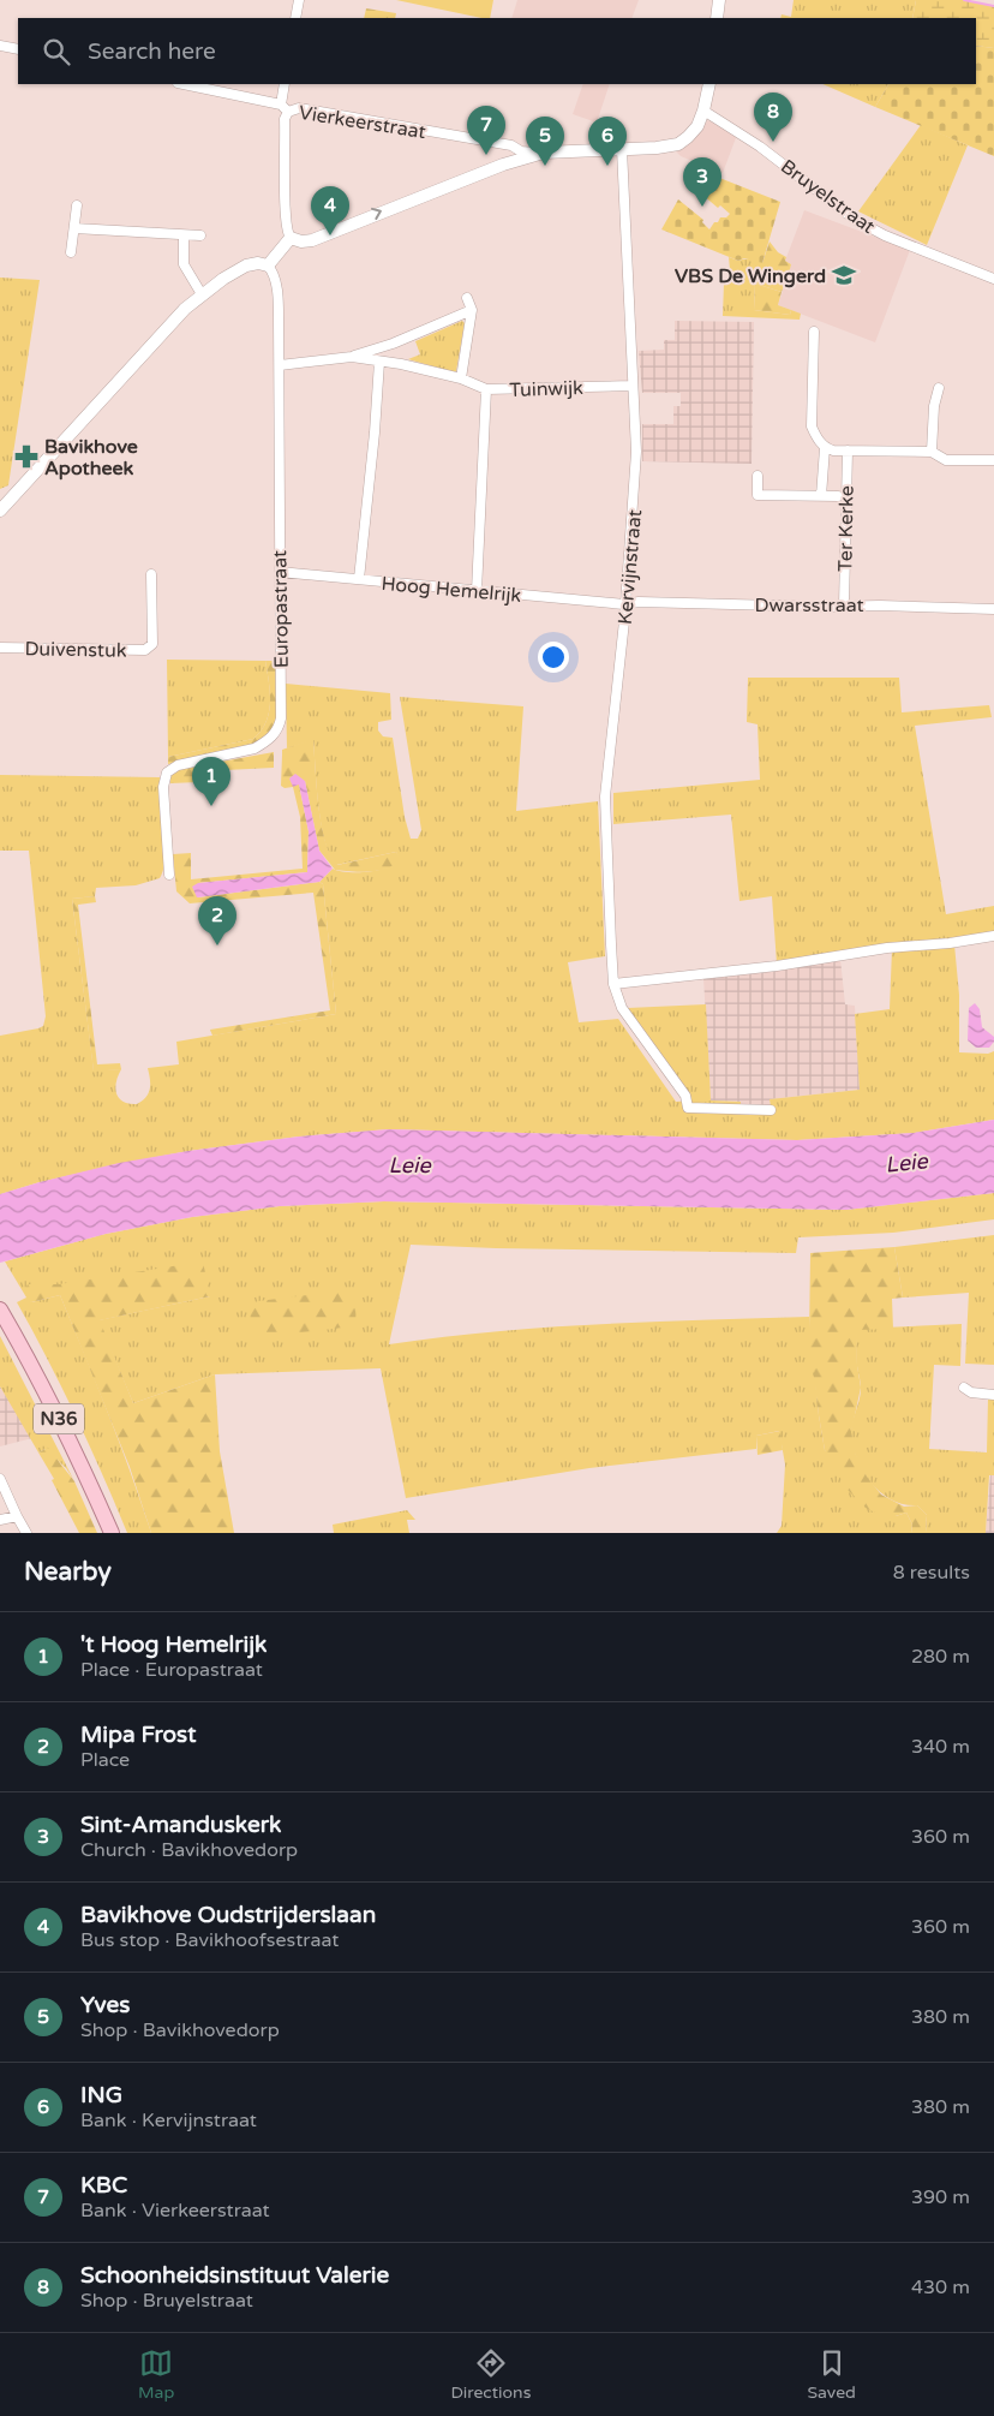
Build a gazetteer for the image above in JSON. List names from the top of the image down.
{
  "streets": {
    "main road": ["N36"],
    "street": [
      "Vierkeerstraat",
      "Bruyelstraat",
      "Tuinwijk",
      "Ter Kerke",
      "Kervijnstraat",
      "Hoog Hemelrijk",
      "Dwarsstraat",
      "Europastraat",
      "Duivenstuk"
    ]
  },
  "crossings": [
    ["Tuinwijk", "Kervijnstraat"],
    ["Tuinwijk", "Europastraat"],
    ["Ter Kerke", "Dwarsstraat"],
    ["Kervijnstraat", "Hoog Hemelrijk"],
    ["Kervijnstraat", "Dwarsstraat"],
    ["Hoog Hemelrijk", "Dwarsstraat"],
    ["Hoog Hemelrijk", "Europastraat"]
  ],
  "water": ["Leie"],
  "places": {
    "school or university": ["VBS De Wingerd"],
    "pharmacy": ["Bavikhove Apotheek"]
  },
  "page": {
    "search": "Search here",
    "pins": [
      "8",
      "7",
      "5",
      "6",
      "3",
      "4",
      "1",
      "2"
    ],
    "heading": ["Nearby", "8 results"],
    "list": [
      {
        "mark": "1",
        "name": "'t Hoog Hemelrijk",
        "note": "Place · Europastraat",
        "value": "280 m"
      },
      {
        "mark": "2",
        "name": "Mipa Frost",
        "note": "Place",
        "value": "340 m"
      },
      {
        "mark": "3",
        "name": "Sint-Amanduskerk",
        "note": "Church · Bavikhovedorp",
        "value": "360 m"
      },
      {
        "mark": "4",
        "name": "Bavikhove Oudstrijderslaan",
        "note": "Bus stop · Bavikhoofsestraat",
        "value": "360 m"
      },
      {
        "mark": "5",
        "name": "Yves",
        "note": "Shop · Bavikhovedorp",
        "value": "380 m"
      },
      {
        "mark": "6",
        "name": "ING",
        "note": "Bank · Kervijnstraat",
        "value": "380 m"
      },
      {
        "mark": "7",
        "name": "KBC",
        "note": "Bank · Vierkeerstraat",
        "value": "390 m"
      },
      {
        "mark": "8",
        "name": "Schoonheidsinstituut Valerie",
        "note": "Shop · Bruyelstraat",
        "value": "430 m"
      }
    ],
    "nav": ["Map", "Directions", "Saved"]
  }
}
